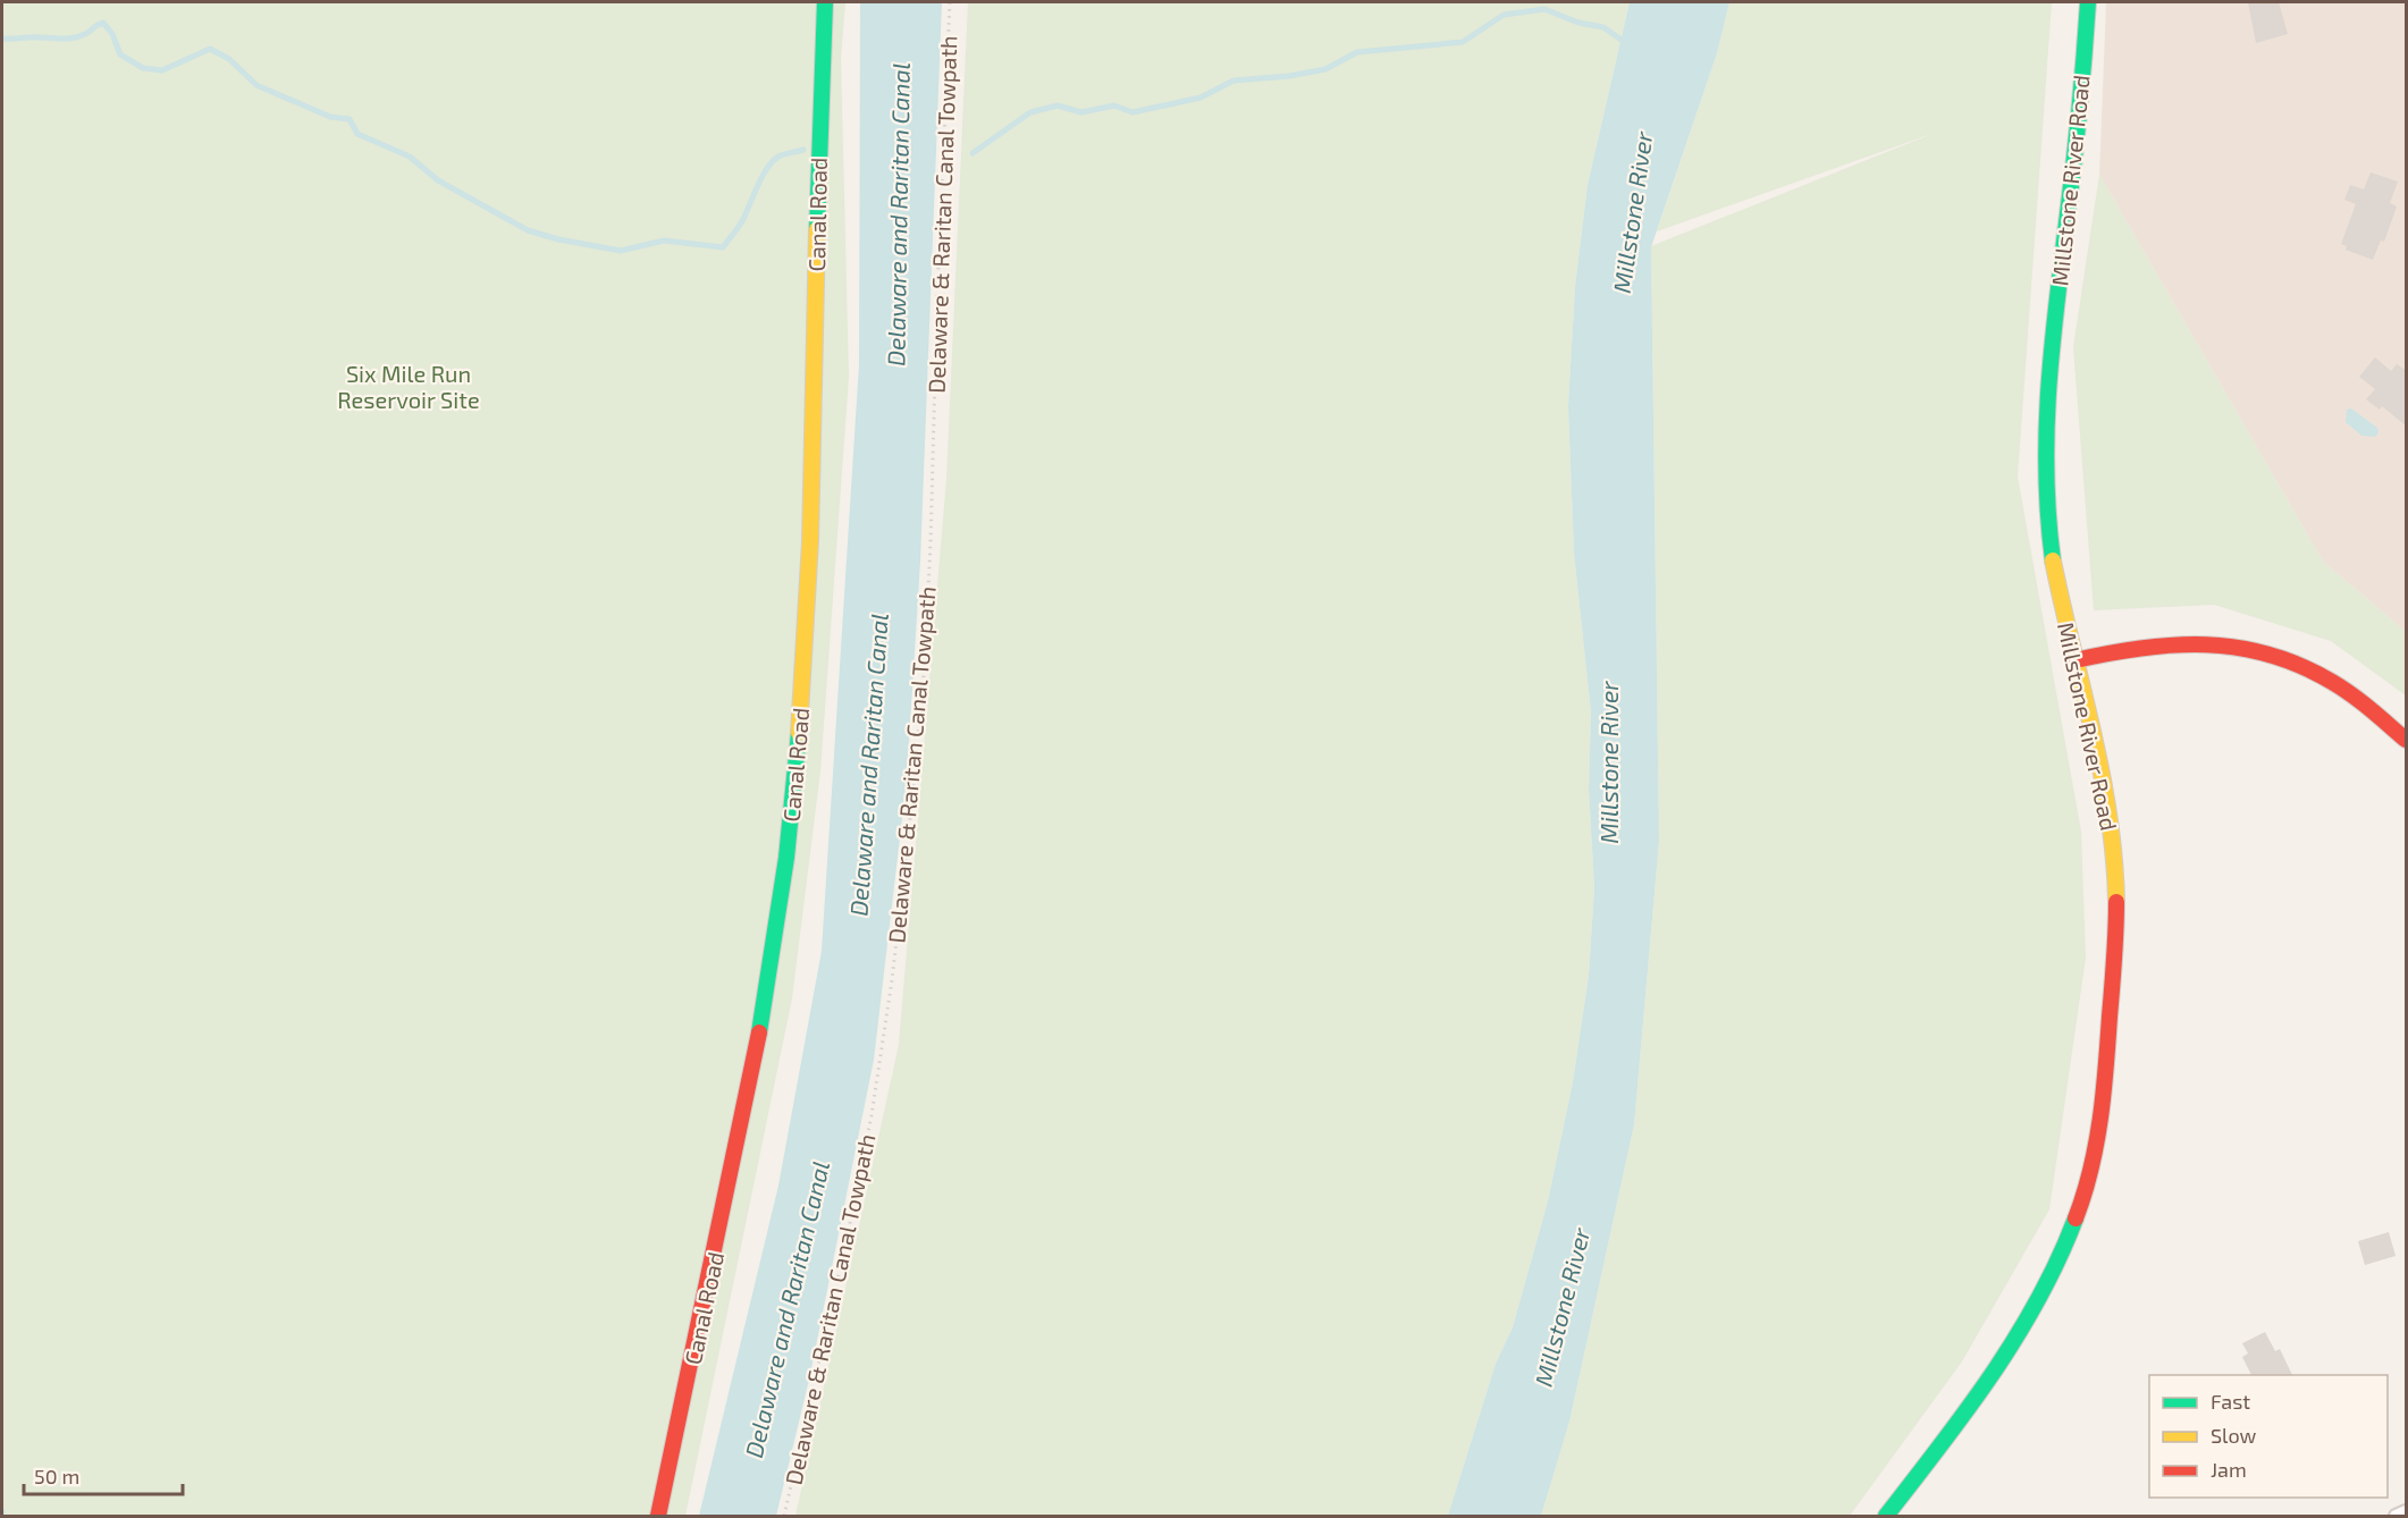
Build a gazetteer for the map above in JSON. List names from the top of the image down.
{
  "streets": {
    "street": ["Millstone River Road", "Canal Road"],
    "path": ["Delaware & Raritan Canal Towpath"]
  },
  "water": ["Millstone River", "Delaware and Raritan Canal"],
  "parks": ["Six Mile Run Reservoir Site"],
  "legend": ["Fast", "Slow", "Jam"],
  "scale_bar": "50 m"
}
